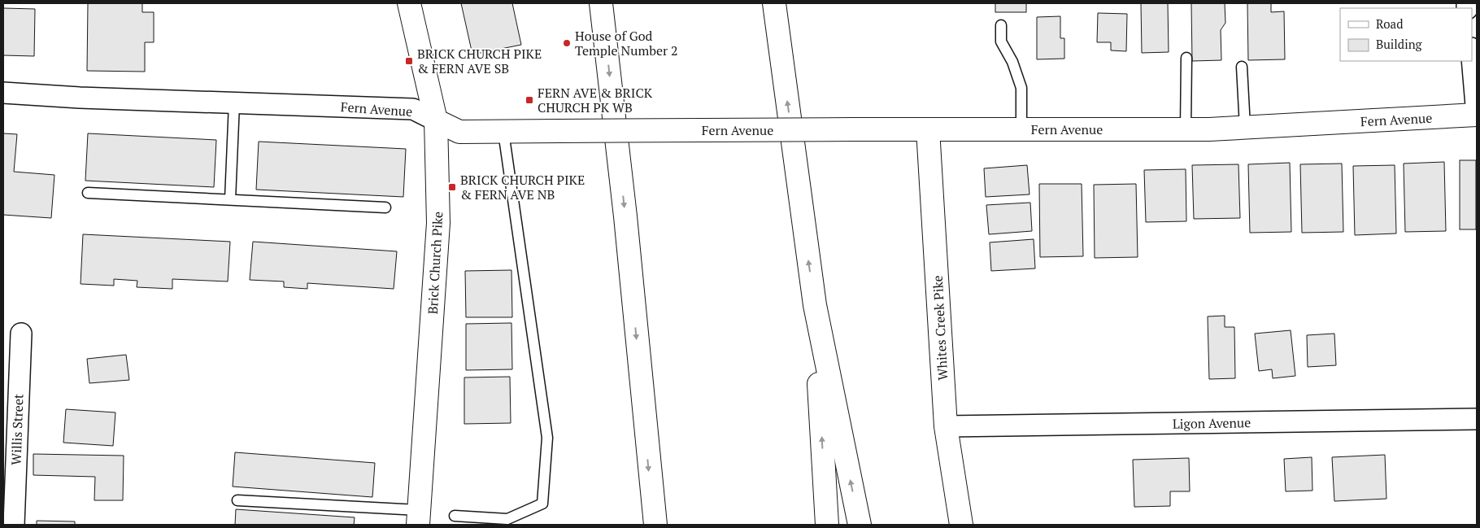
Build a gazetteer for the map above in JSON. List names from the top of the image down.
{
  "streets": {
    "main road": ["Fern Avenue", "Brick Church Pike", "Whites Creek Pike"],
    "street": ["Ligon Avenue", "Willis Street"]
  },
  "crossings": [
    ["Fern Avenue", "Brick Church Pike"],
    ["Fern Avenue", "Whites Creek Pike"],
    ["Whites Creek Pike", "Ligon Avenue"]
  ],
  "places": {
    "other": ["House of God Temple Number 2"],
    "transit": ["BRICK CHURCH PIKE & FERN AVE SB", "FERN AVE & BRICK CHURCH PK WB", "BRICK CHURCH PIKE & FERN AVE NB"]
  },
  "legend": ["Road", "Building"]
}
